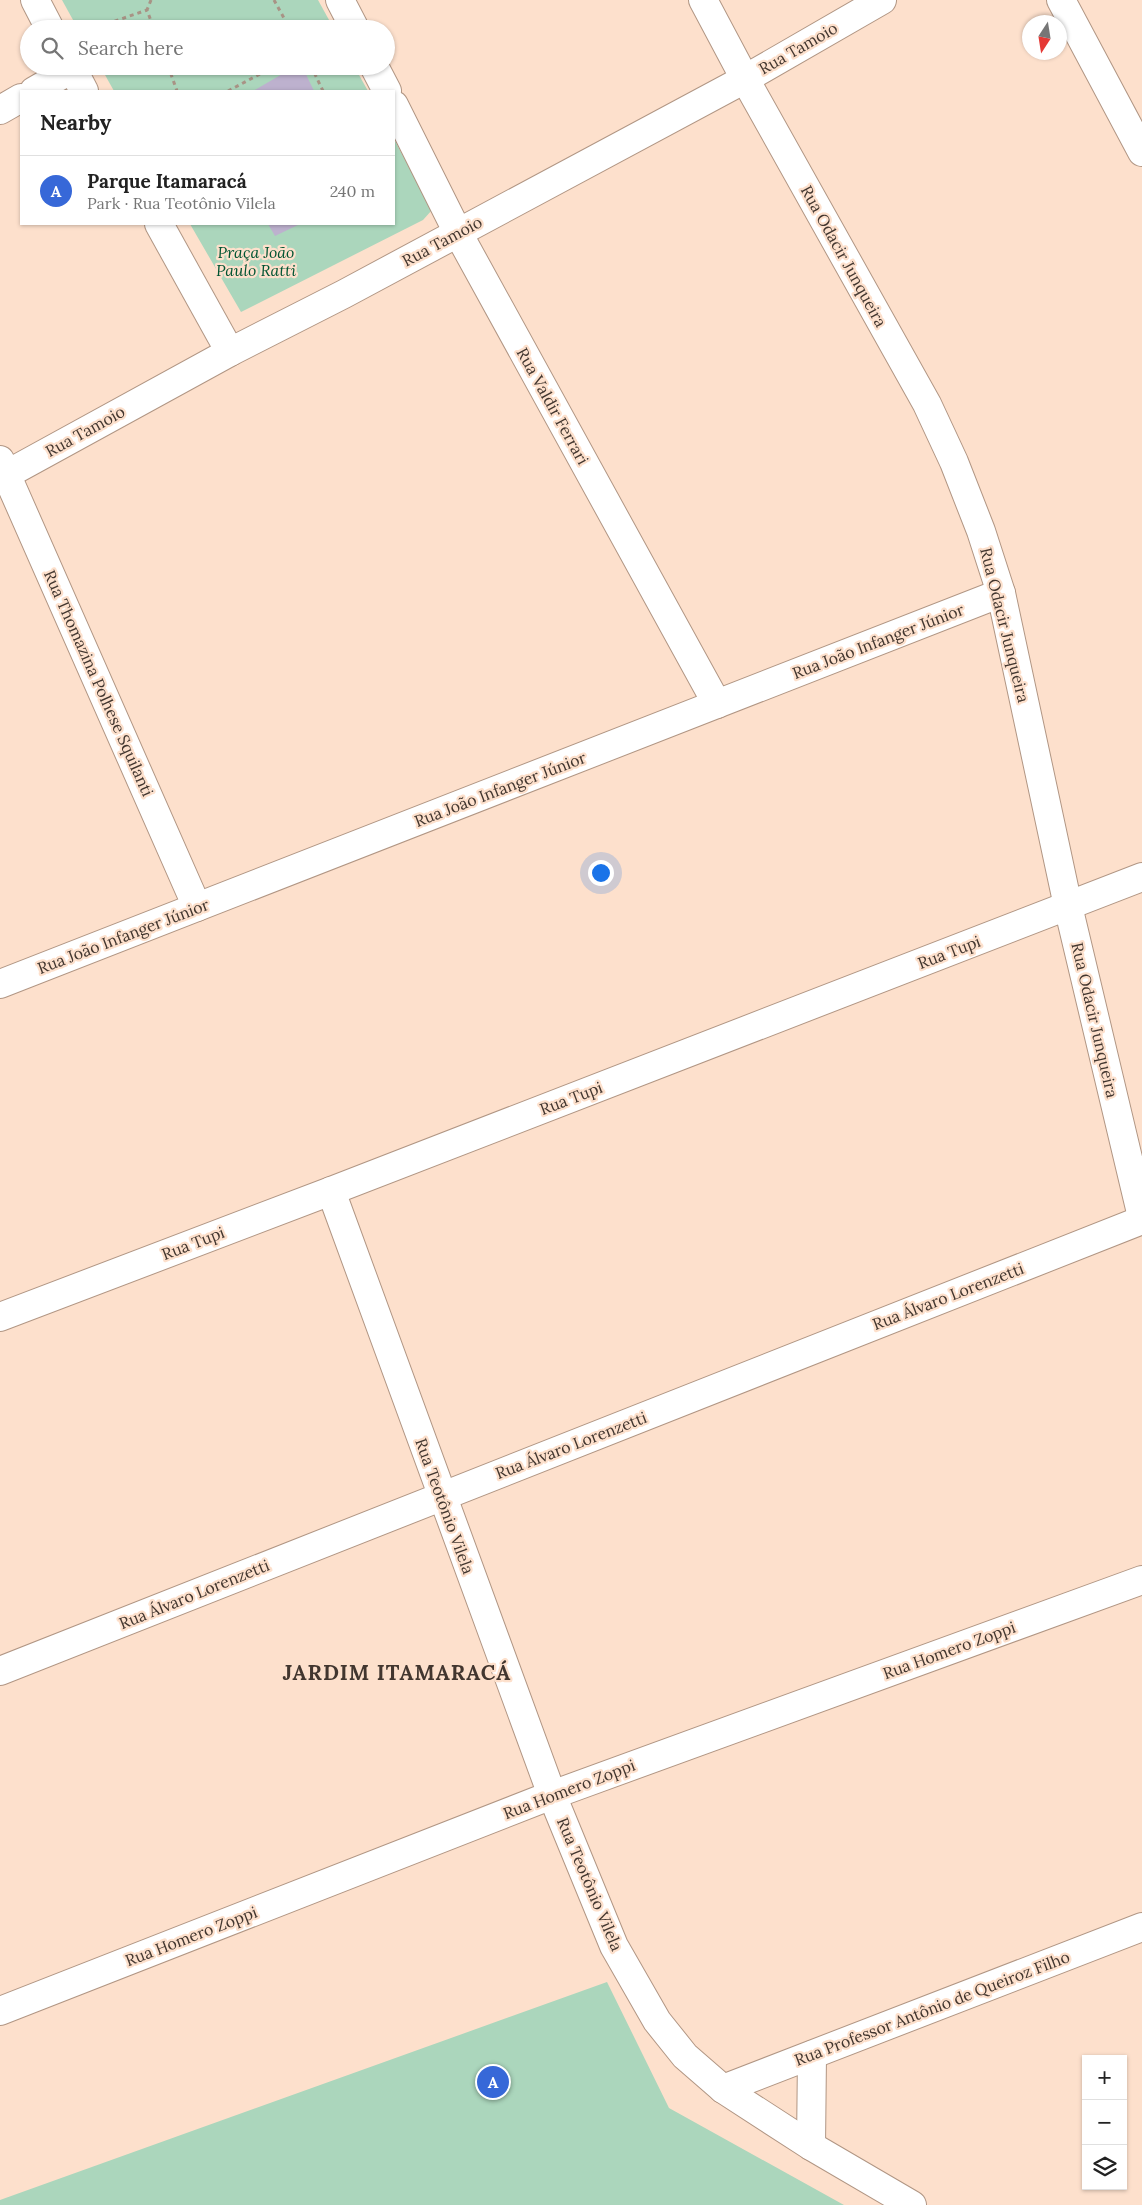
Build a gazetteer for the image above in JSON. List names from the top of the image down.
{
  "streets": {
    "street": [
      "Rua Tamoio",
      "Rua Odacir Junqueira",
      "Rua Valdir Ferrari",
      "Rua João Infanger Júnior",
      "Rua Thomazina Polhese Squilanti",
      "Rua Tupi",
      "Rua Álvaro Lorenzetti",
      "Rua Teotônio Vilela",
      "Rua Homero Zoppi",
      "Rua Professor Antônio de Queiroz Filho"
    ]
  },
  "crossings": [
    ["Rua Tamoio", "Rua Odacir Junqueira"],
    ["Rua Tamoio", "Rua Valdir Ferrari"],
    ["Rua Tamoio", "Rua Thomazina Polhese Squilanti"],
    ["Rua Odacir Junqueira", "Rua João Infanger Júnior"],
    ["Rua Odacir Junqueira", "Rua Tupi"],
    ["Rua Odacir Junqueira", "Rua Álvaro Lorenzetti"],
    ["Rua Valdir Ferrari", "Rua João Infanger Júnior"],
    ["Rua João Infanger Júnior", "Rua Thomazina Polhese Squilanti"],
    ["Rua Tupi", "Rua Teotônio Vilela"],
    ["Rua Álvaro Lorenzetti", "Rua Teotônio Vilela"],
    ["Rua Teotônio Vilela", "Rua Homero Zoppi"],
    ["Rua Teotônio Vilela", "Rua Professor Antônio de Queiroz Filho"]
  ],
  "districts": ["JARDIM ITAMARACÁ"],
  "parks": ["Praça João Paulo Ratti"],
  "north": "bottom",
  "page": {
    "search": "Search here",
    "heading": "Nearby",
    "list": [
      {
        "mark": "A",
        "name": "Parque Itamaracá",
        "note": "Park · Rua Teotônio Vilela",
        "value": "240 m"
      }
    ],
    "map_buttons": ["+", "−"],
    "pins": "A"
  }
}
